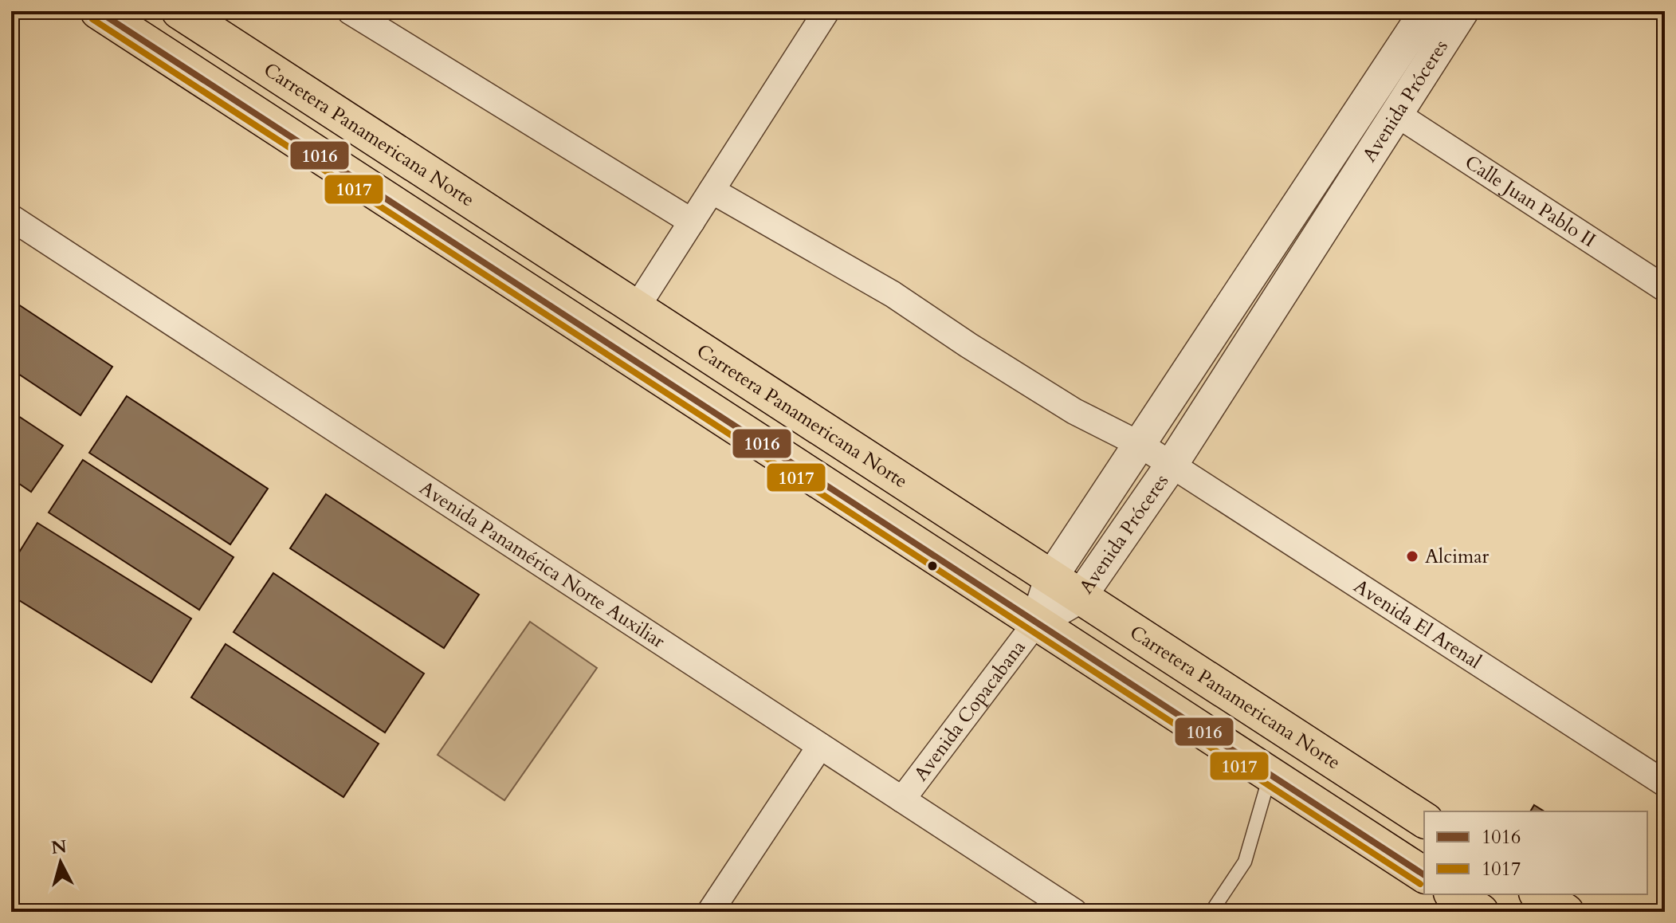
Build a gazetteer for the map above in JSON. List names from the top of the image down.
{
  "streets": {
    "highway": ["Carretera Panamericana Norte"],
    "street": [
      "Avenida Próceres",
      "Calle Juan Pablo II",
      "Avenida Panamérica Norte Auxiliar",
      "Avenida El Arenal",
      "Avenida Copacabana"
    ]
  },
  "crossings": [
    ["Avenida Próceres", "Carretera Panamericana Norte"],
    ["Avenida Próceres", "Calle Juan Pablo II"],
    ["Avenida Próceres", "Avenida El Arenal"],
    ["Avenida Próceres", "Avenida Copacabana"],
    ["Avenida Panamérica Norte Auxiliar", "Avenida Copacabana"]
  ],
  "places": ["Alcimar"],
  "lines": ["transit line 1016", "transit line 1017"],
  "legend": ["1016", "1017"],
  "north": "top"
}
